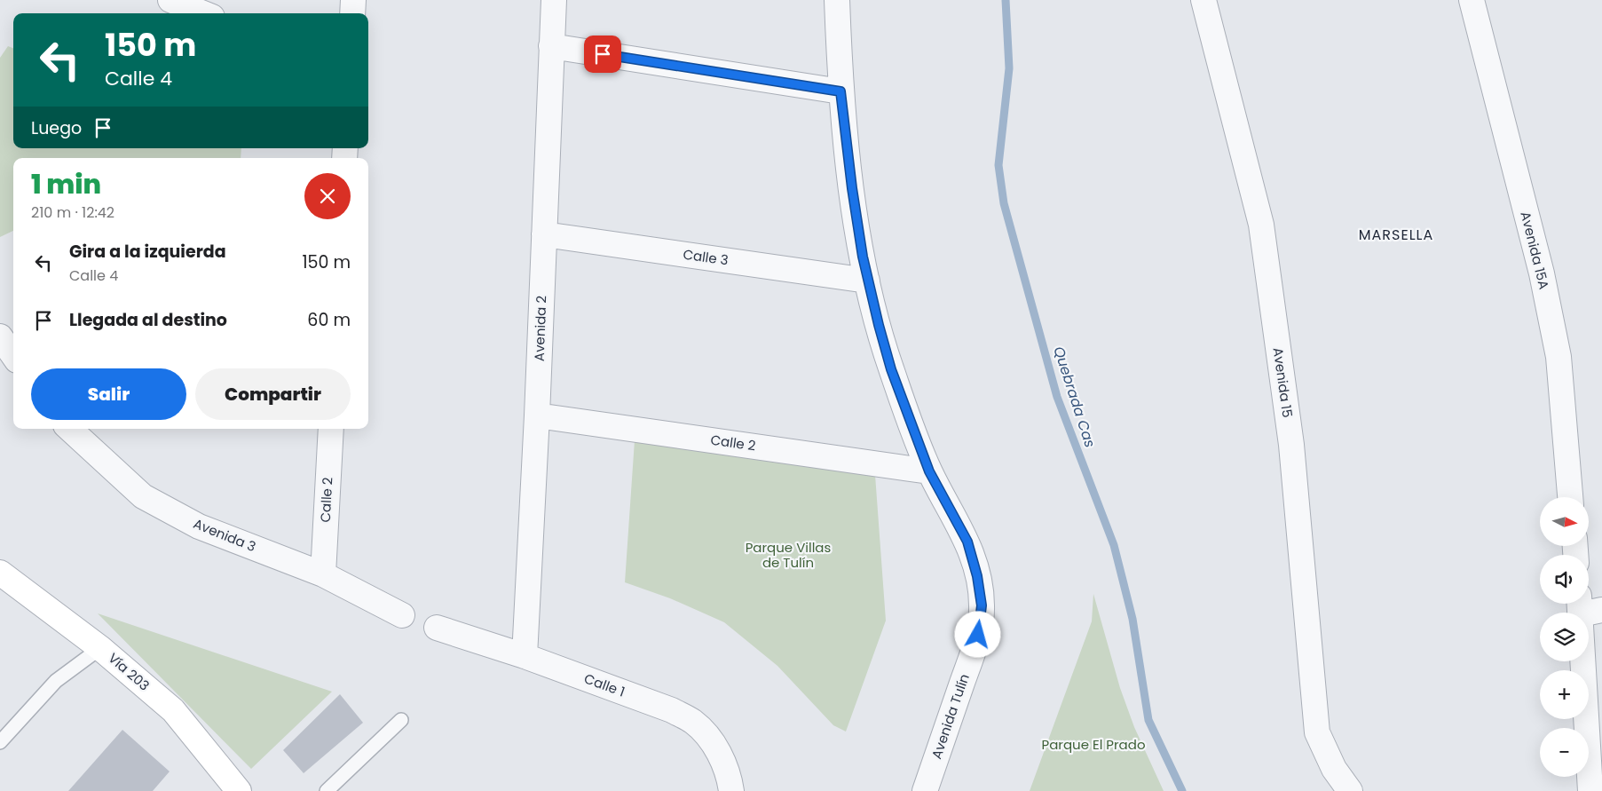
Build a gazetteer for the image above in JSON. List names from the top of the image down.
{
  "streets": {
    "main road": ["Vía 203"],
    "street": [
      "Avenida 15A",
      "Calle 3",
      "Avenida 2",
      "Avenida 15",
      "Calle 2",
      "Avenida 3",
      "Calle 1",
      "Avenida Tulín"
    ]
  },
  "crossings": [
    ["Calle 3", "Avenida 2"],
    ["Calle 3", "Avenida Tulín"],
    ["Avenida 2", "Calle 2"],
    ["Avenida 2", "Calle 1"],
    ["Calle 2", "Avenida 3"],
    ["Calle 2", "Avenida Tulín"]
  ],
  "districts": ["MARSELLA"],
  "water": ["Quebrada Cas"],
  "parks": ["Parque Villas de Tulín", "Parque El Prado"],
  "north": "right",
  "page": {
    "turn": ["150 m", "Calle 4"],
    "then": "Luego",
    "heading": ["1 min", "210 m · 12:42"],
    "list": [
      {
        "name": "Gira a la izquierda",
        "note": "Calle 4",
        "value": "150 m"
      },
      {
        "name": "Llegada al destino",
        "value": "60 m"
      }
    ],
    "buttons": ["Salir", "Compartir"],
    "map_buttons": ["+", "−"]
  }
}
